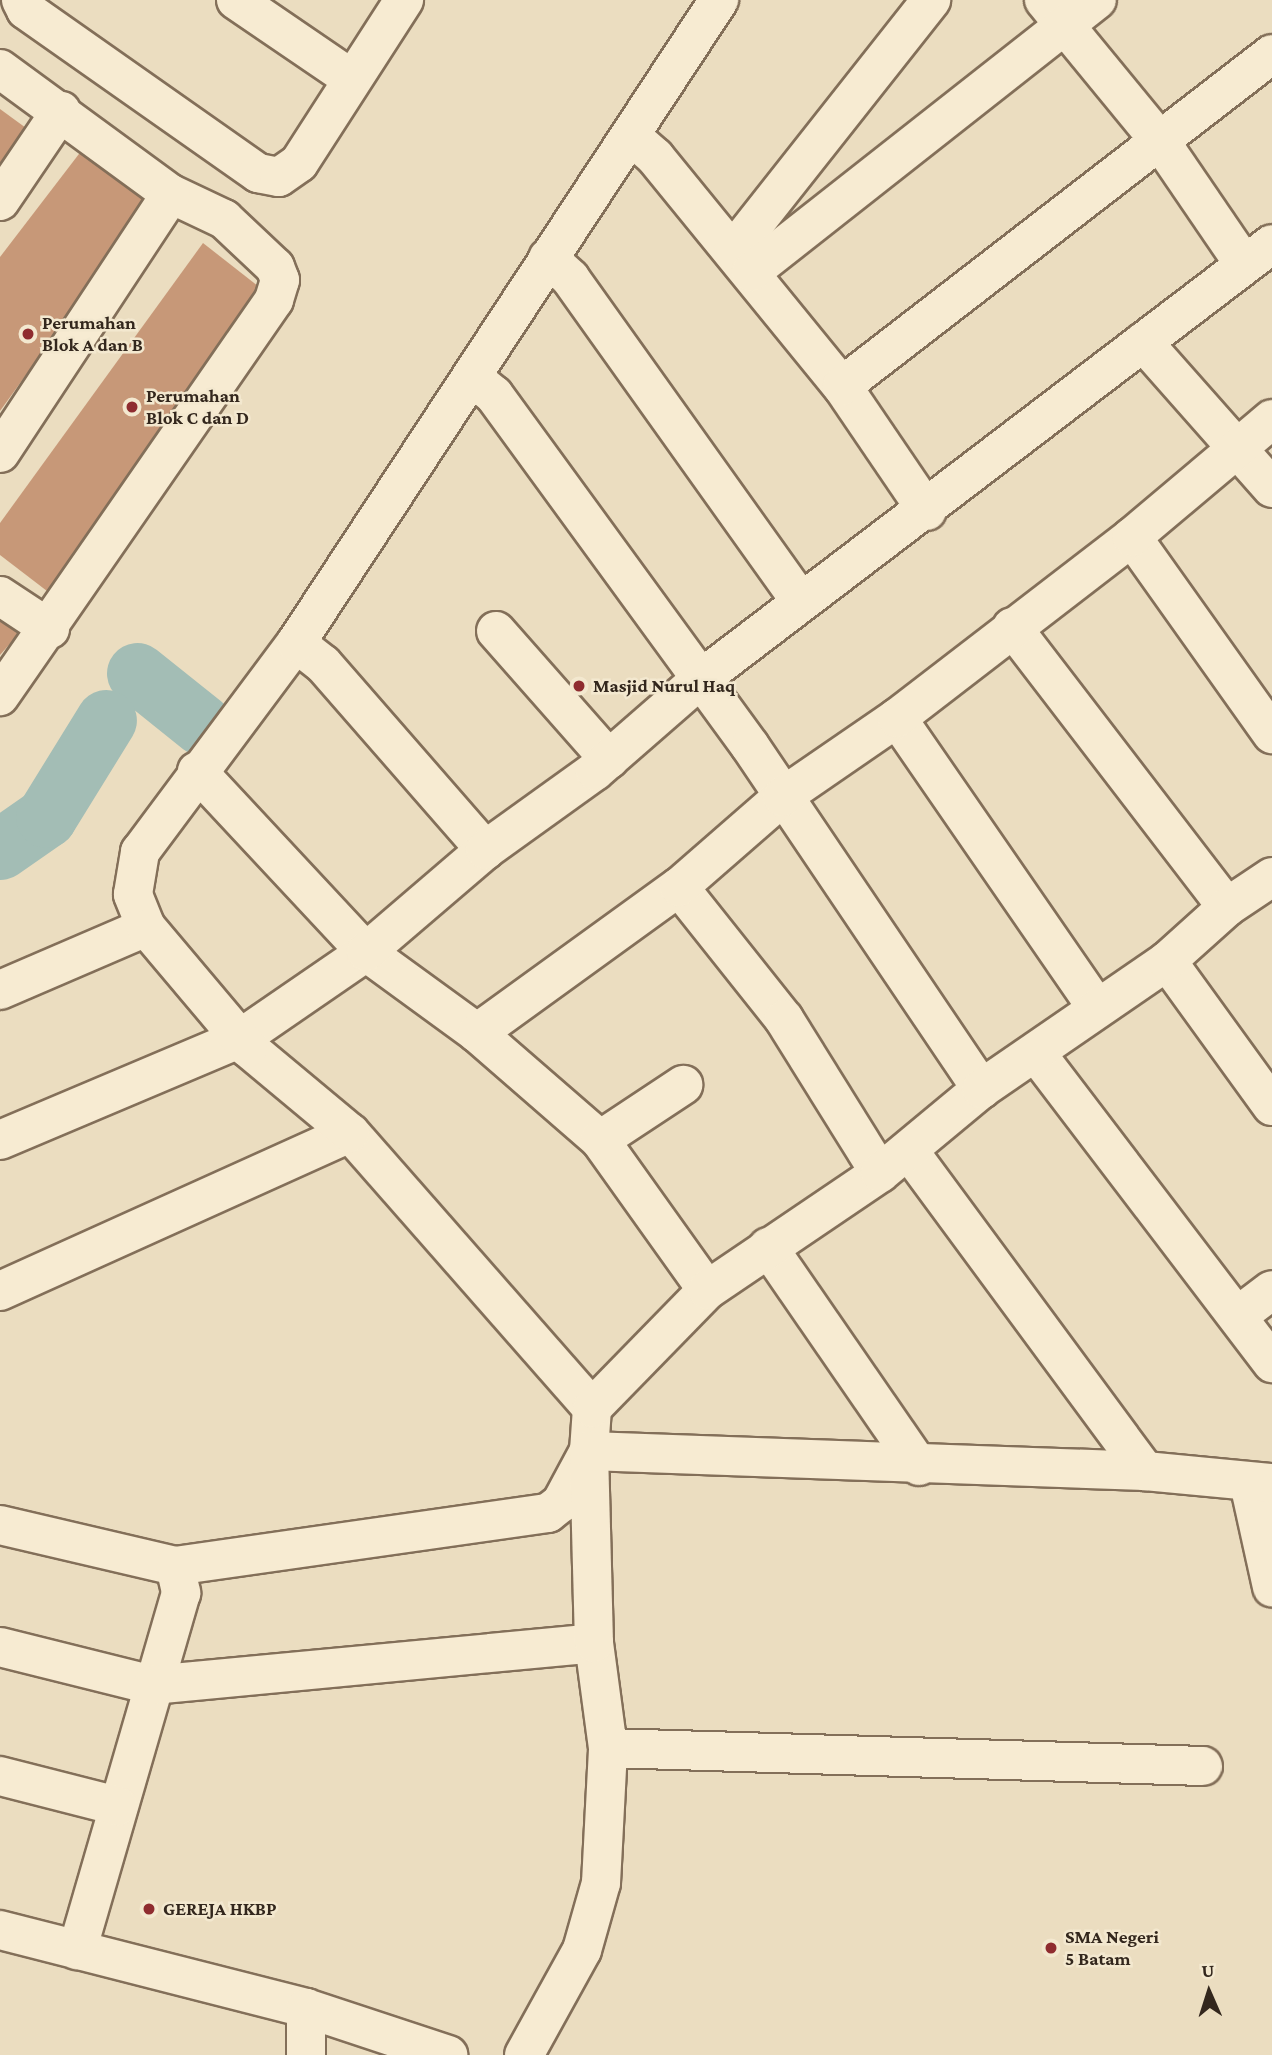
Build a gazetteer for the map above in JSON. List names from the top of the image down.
{
  "places": [
    "Perumahan Blok A dan B",
    "Perumahan Blok C dan D",
    "Masjid Nurul Haq",
    "GEREJA HKBP",
    "SMA Negeri 5 Batam"
  ],
  "north": "top"
}
